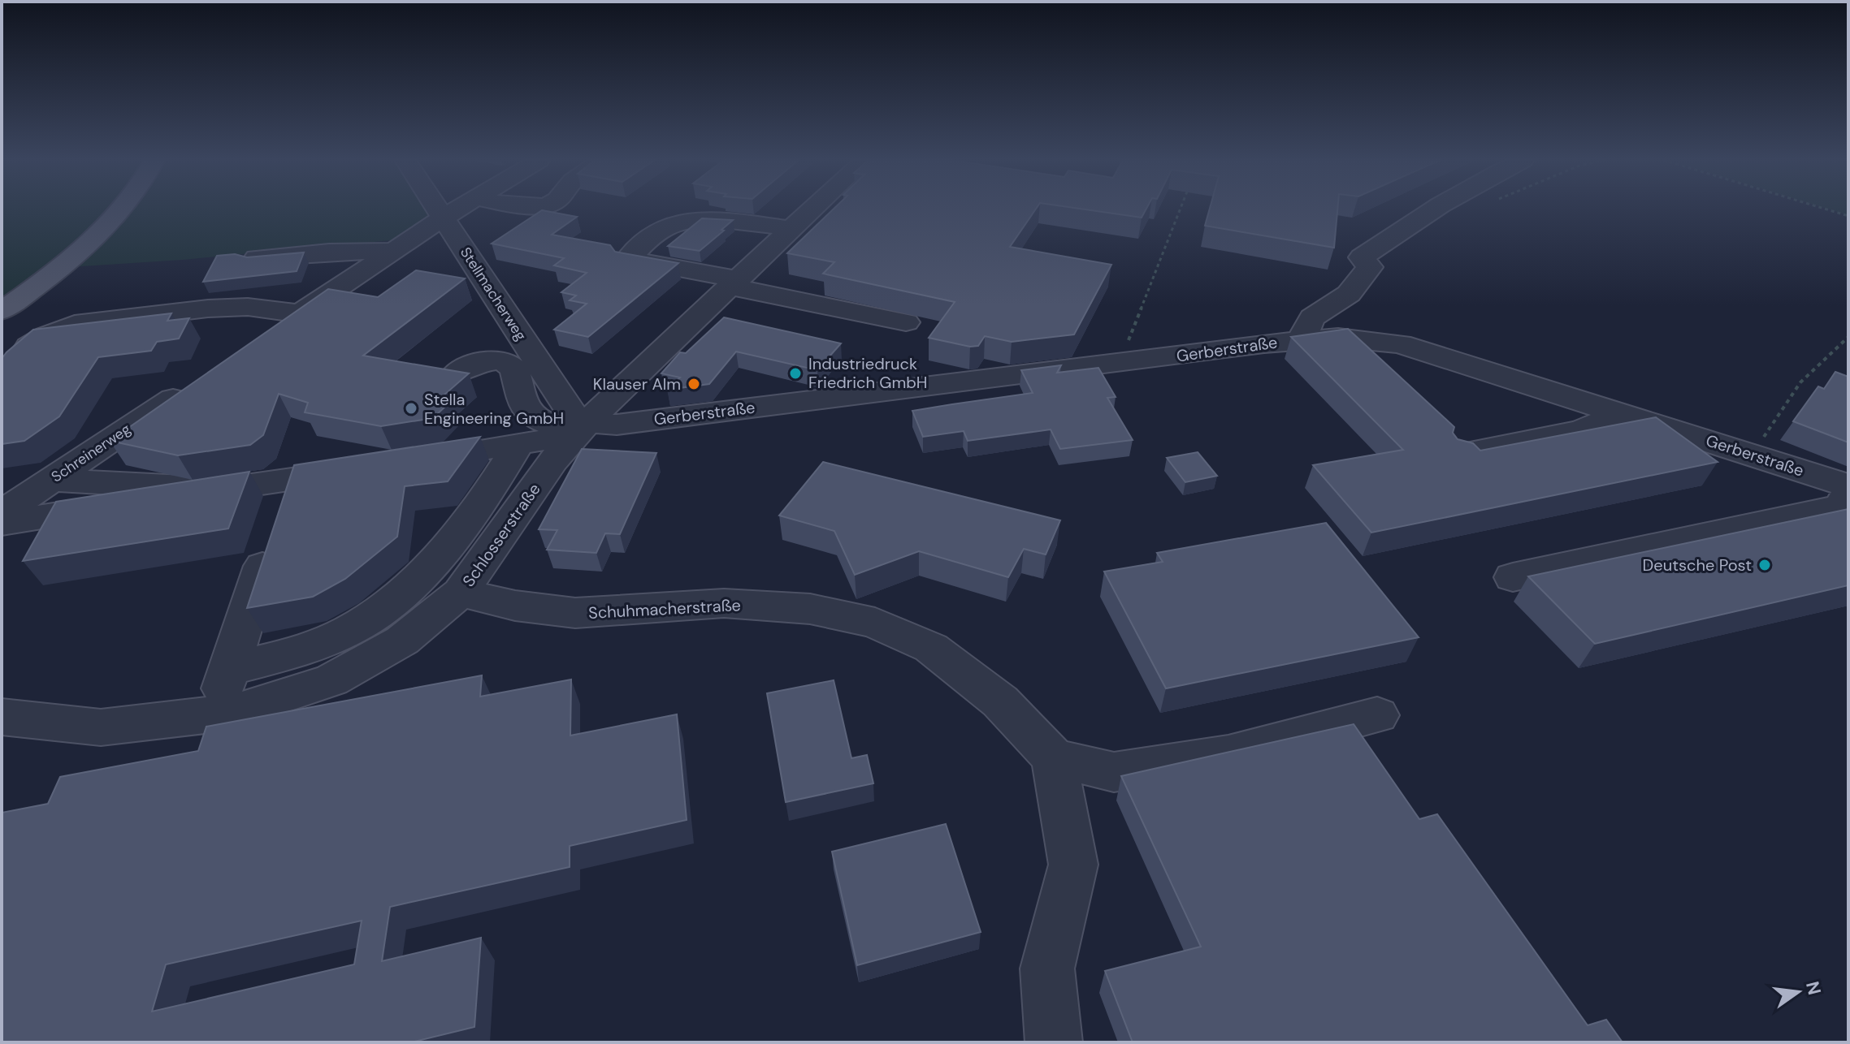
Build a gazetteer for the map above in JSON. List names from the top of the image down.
{
  "streets": {
    "street": [
      "Stellmacherweg",
      "Gerberstraße",
      "Schreinerweg",
      "Schlosserstraße",
      "Schuhmacherstraße"
    ]
  },
  "crossings": [
    ["Stellmacherweg", "Gerberstraße"],
    ["Stellmacherweg", "Schlosserstraße"],
    ["Gerberstraße", "Schlosserstraße"],
    ["Schlosserstraße", "Schuhmacherstraße"]
  ],
  "places": [
    "Industriedruck Friedrich GmbH",
    "Klauser Alm",
    "Stella Engineering GmbH",
    "Deutsche Post"
  ],
  "north": "right"
}
